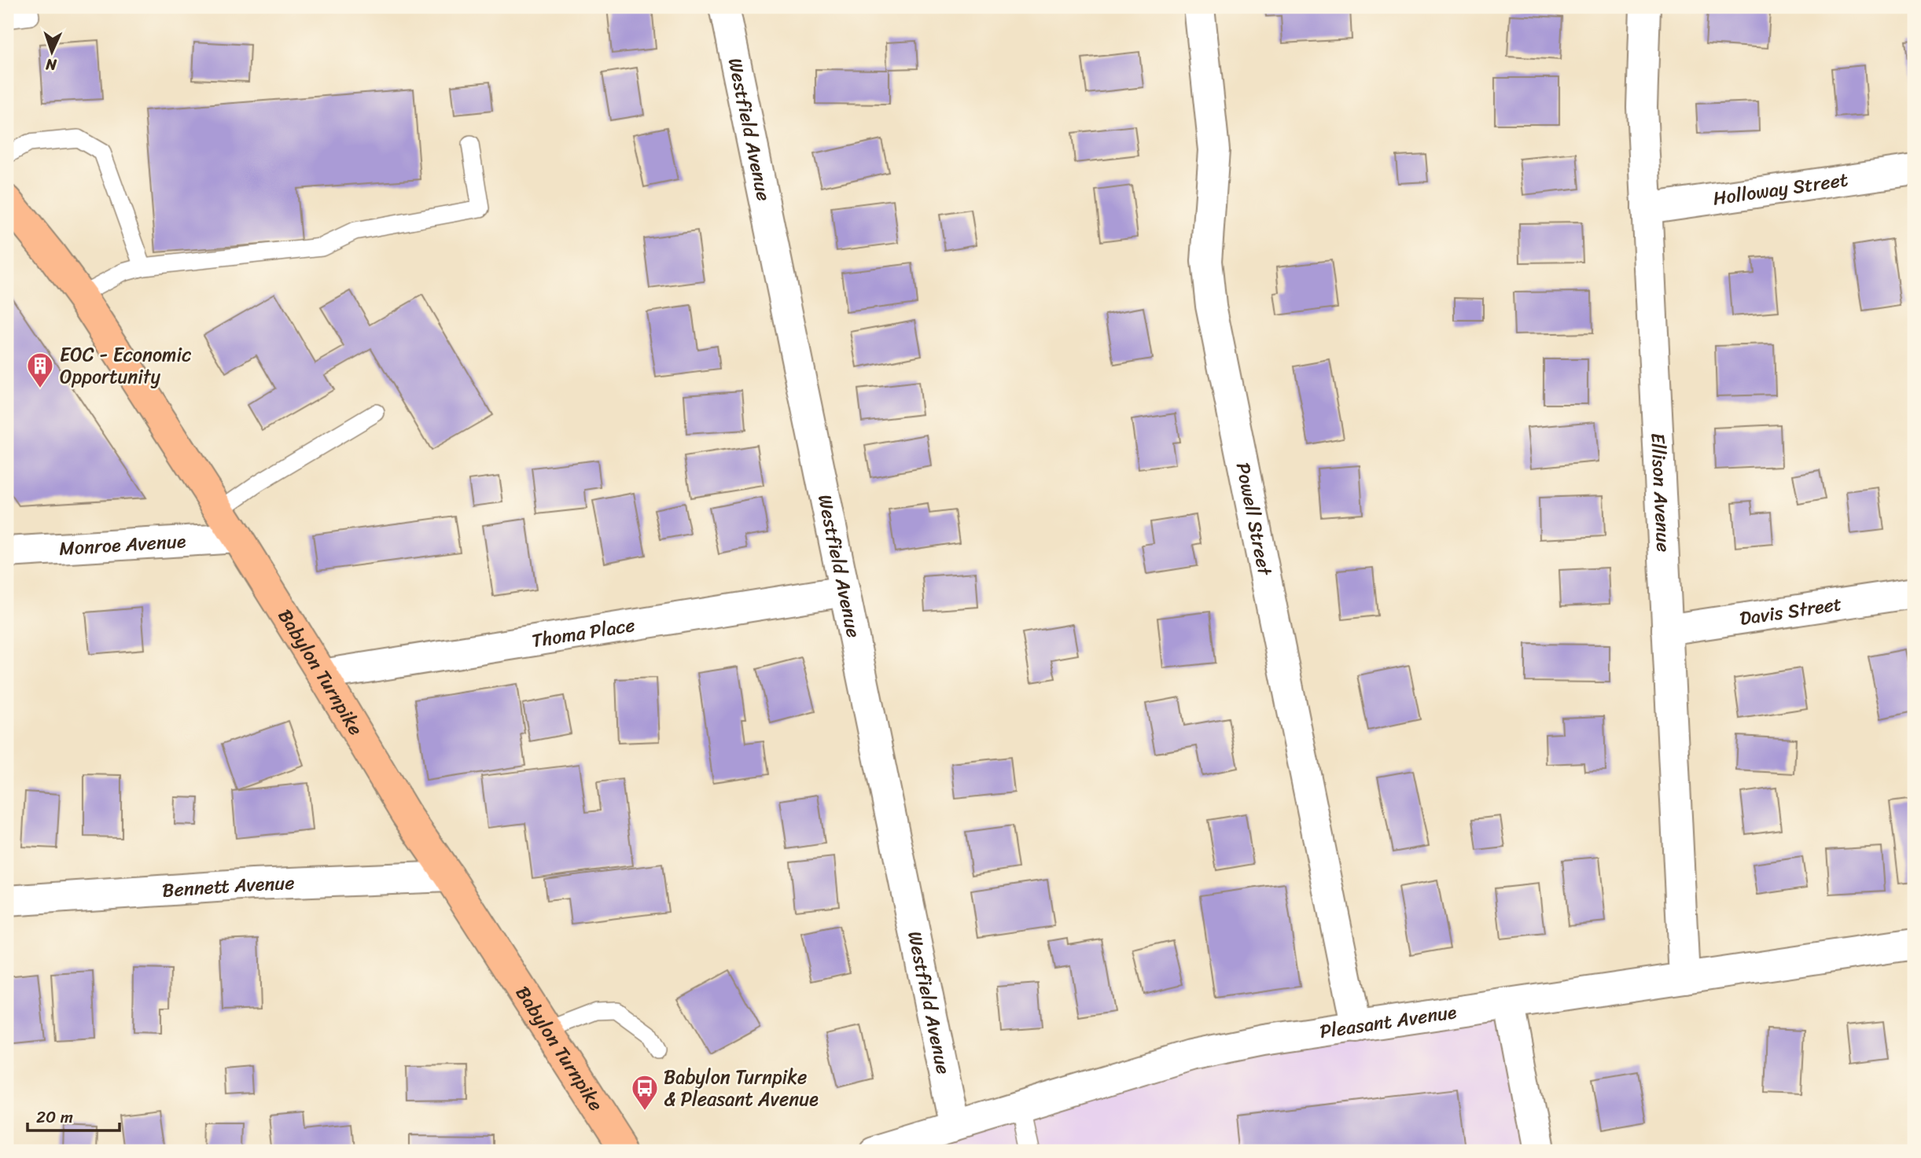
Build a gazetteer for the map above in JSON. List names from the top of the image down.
{
  "streets": {
    "main road": ["Babylon Turnpike"],
    "street": [
      "Westfield Avenue",
      "Holloway Street",
      "Ellison Avenue",
      "Powell Street",
      "Monroe Avenue",
      "Davis Street",
      "Thoma Place",
      "Bennett Avenue",
      "Pleasant Avenue"
    ]
  },
  "crossings": [
    ["Westfield Avenue", "Thoma Place"],
    ["Westfield Avenue", "Pleasant Avenue"],
    ["Holloway Street", "Ellison Avenue"],
    ["Ellison Avenue", "Davis Street"],
    ["Ellison Avenue", "Pleasant Avenue"],
    ["Powell Street", "Pleasant Avenue"],
    ["Monroe Avenue", "Babylon Turnpike"],
    ["Thoma Place", "Babylon Turnpike"],
    ["Babylon Turnpike", "Bennett Avenue"]
  ],
  "places": {
    "building": ["EOC - Economic Opportunity"],
    "bus stop": ["Babylon Turnpike & Pleasant Avenue"]
  },
  "scale_bar": "20 m",
  "north": "bottom"
}
